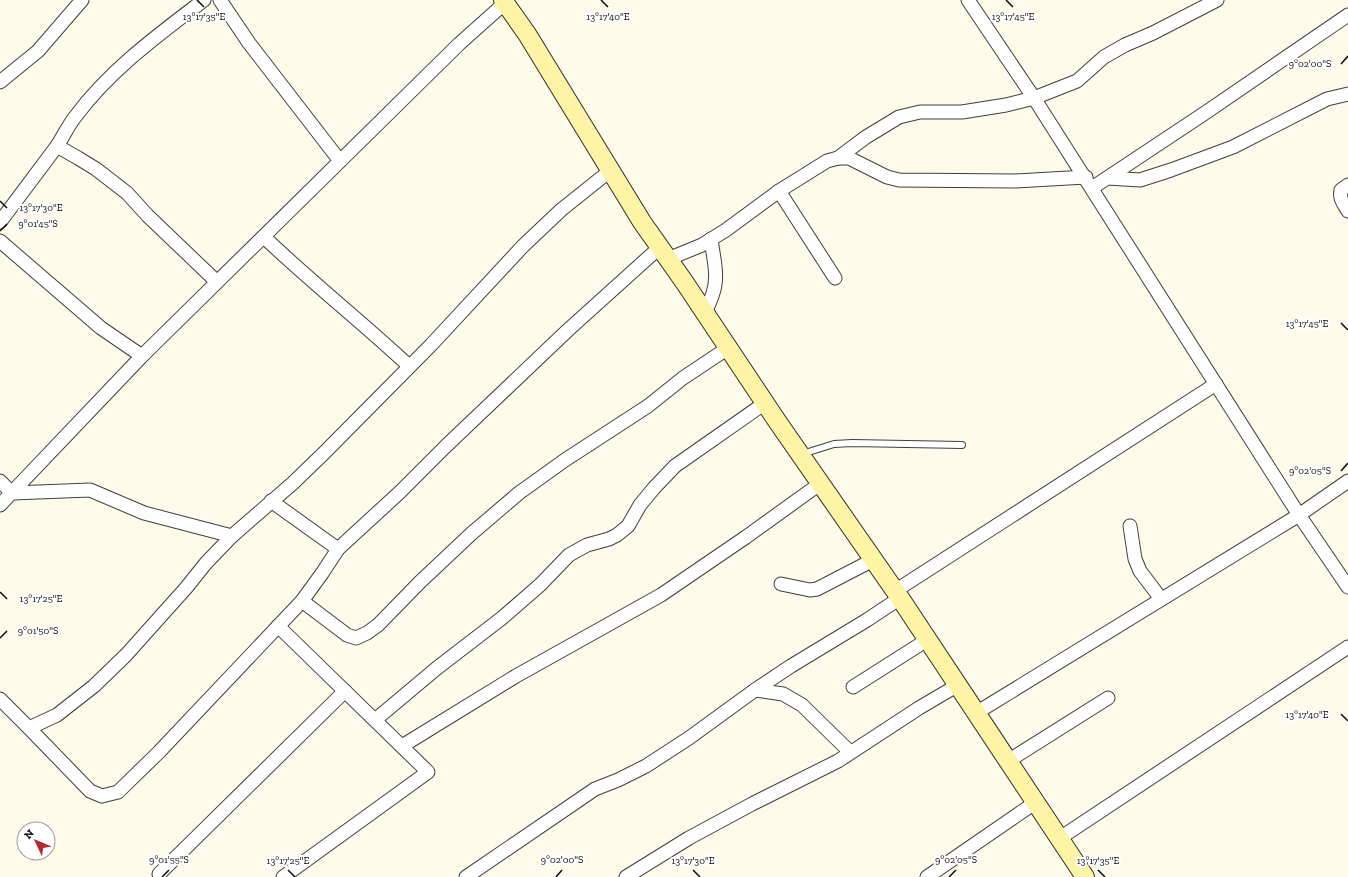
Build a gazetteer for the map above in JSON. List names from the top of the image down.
{
  "north": "top left",
  "coordinates": [
    "13°17'35\"E",
    "13°17'40\"E",
    "13°17'45\"E",
    "9°02'00\"S",
    "13°17'30\"E",
    "9°01'45\"S",
    "9°02'05\"S",
    "13°17'25\"E",
    "9°01'50\"S",
    "9°01'55\"S"
  ]
}
